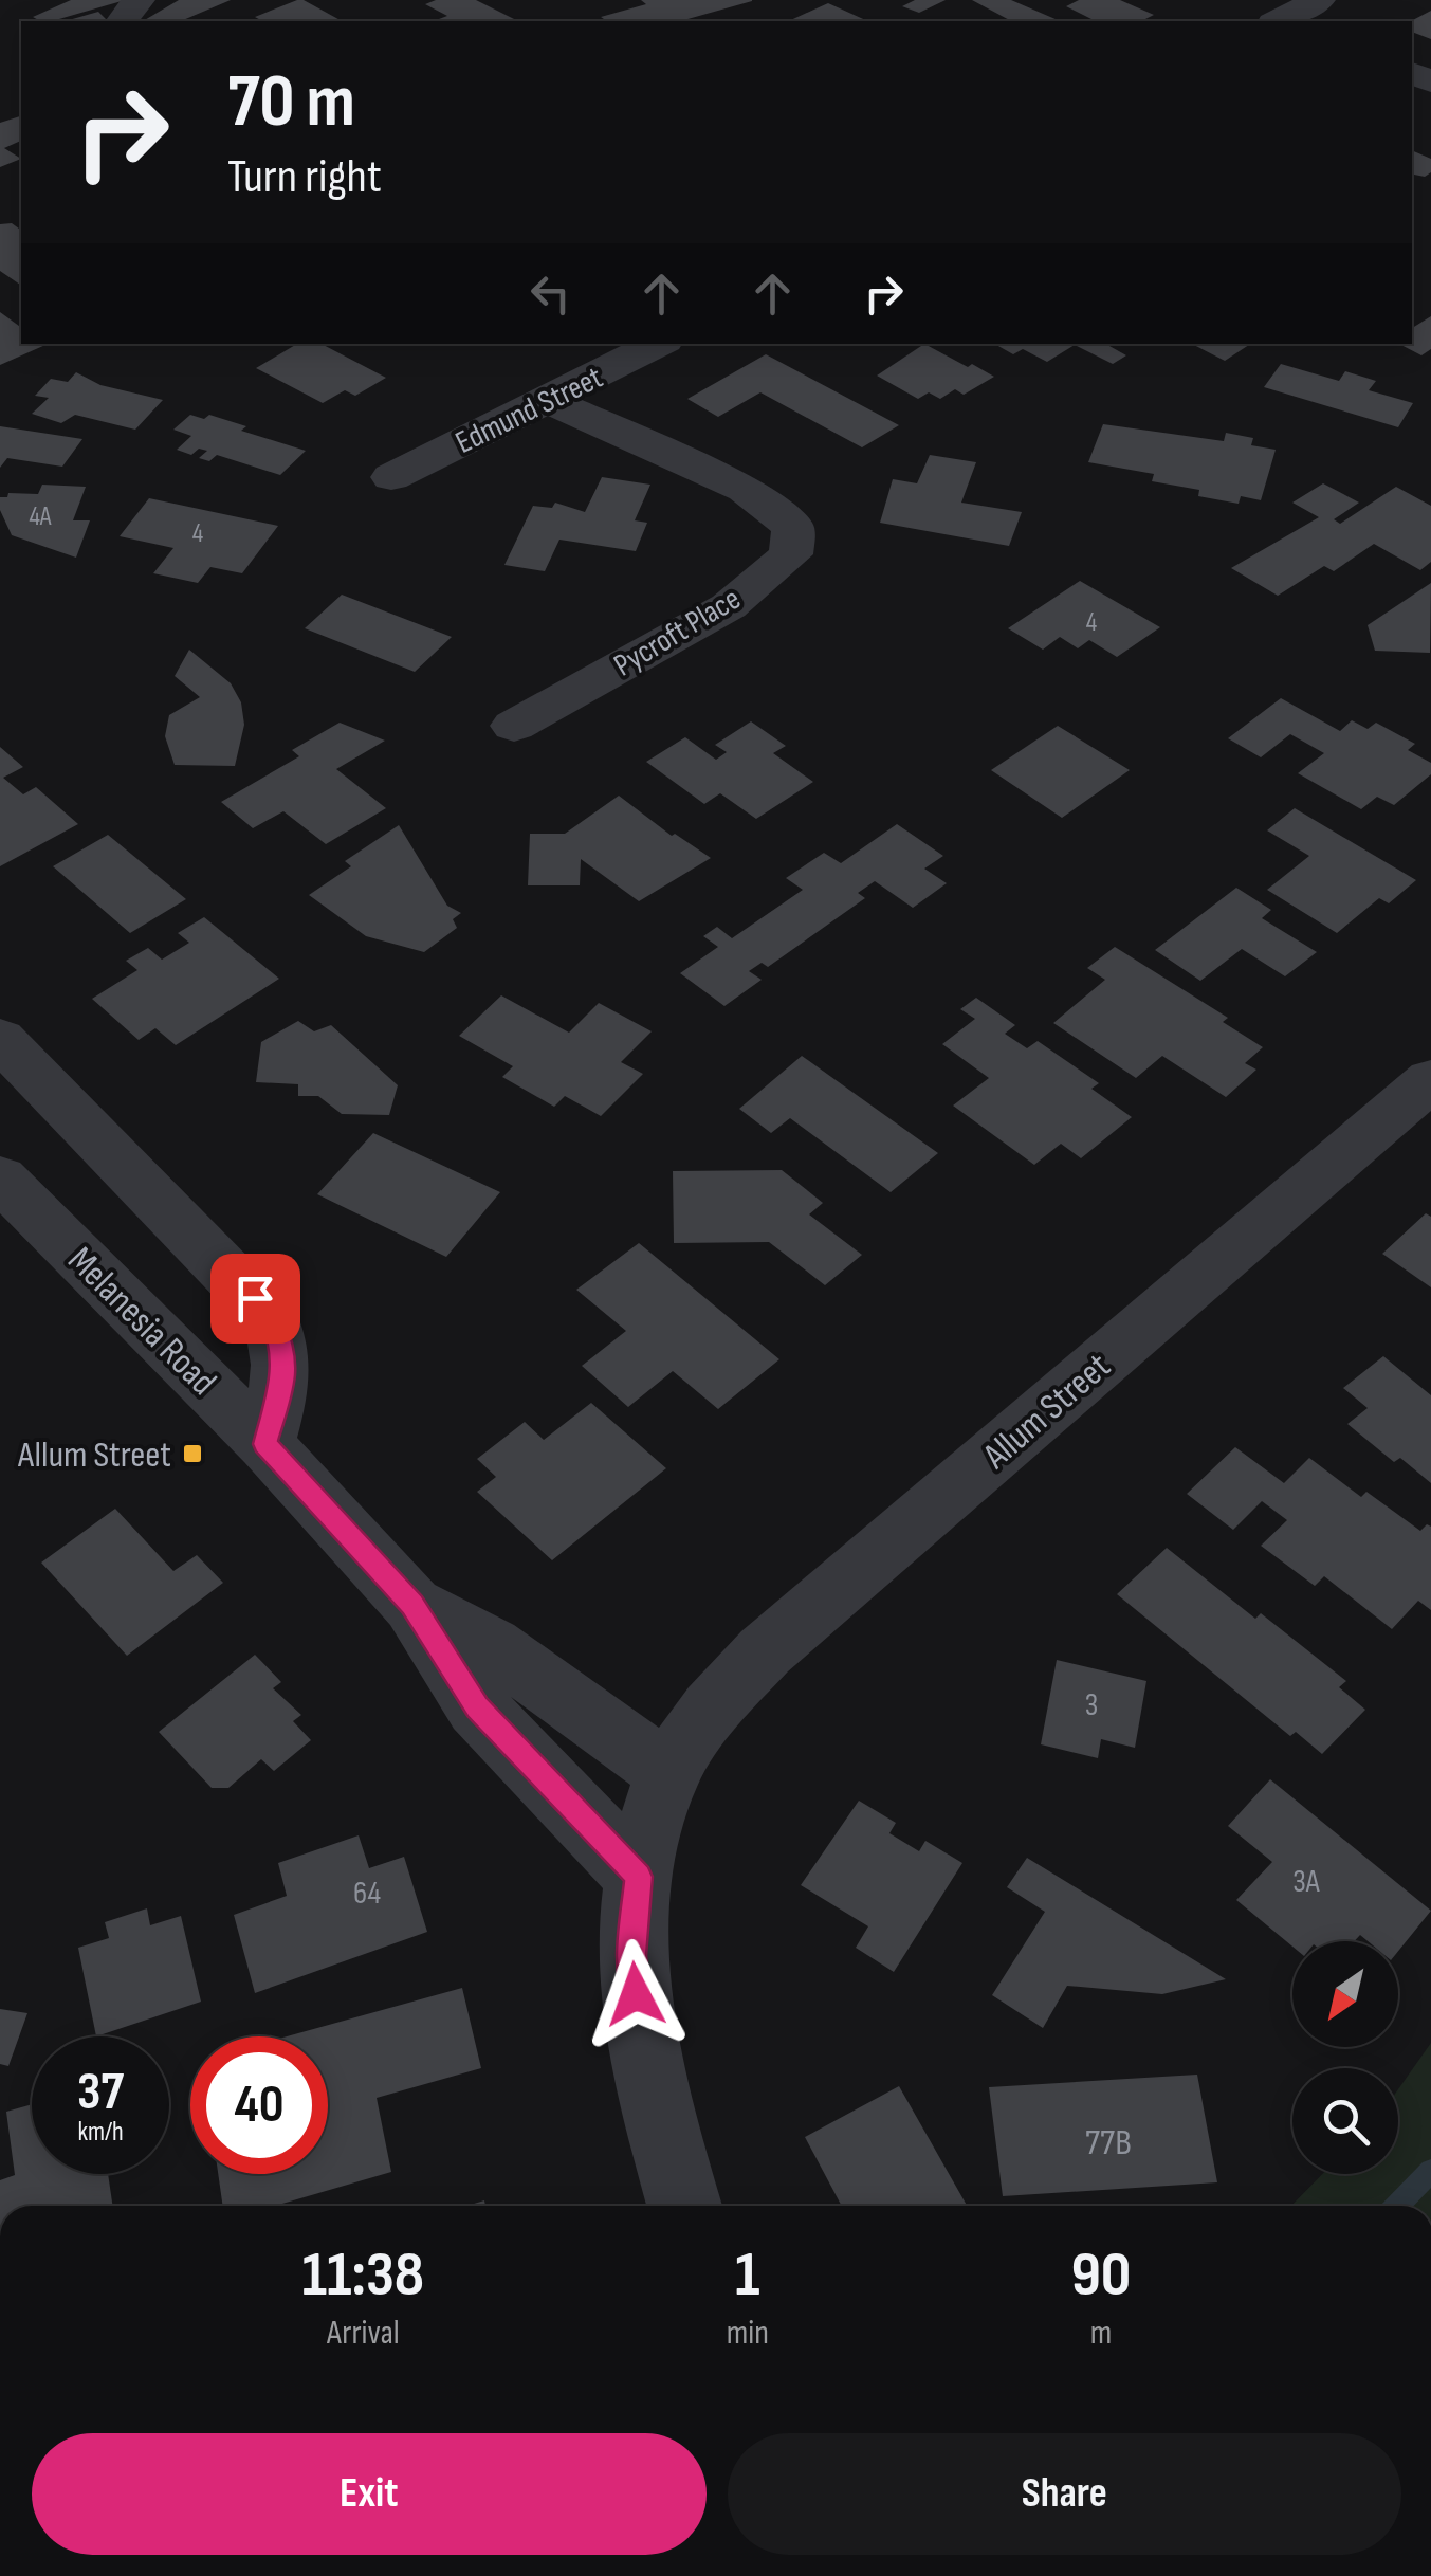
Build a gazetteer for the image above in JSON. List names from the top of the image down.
{
  "streets": {
    "street": [
      "Edmund Street",
      "Pycroft Place",
      "Melanesia Road",
      "Allum Street"
    ]
  },
  "crossings": [
    ["Edmund Street", "Pycroft Place"],
    ["Melanesia Road", "Allum Street"]
  ],
  "places": {
    "transit": ["Allum Street"]
  },
  "house_numbers": [
    "4A",
    "4",
    "4",
    "3",
    "3A",
    "64",
    "77B"
  ],
  "north": "bottom left",
  "page": {
    "turn": ["70 m", "Turn right"],
    "speed": "37 km/h",
    "limit": "40",
    "eta": [
      "11:38",
      "Arrival",
      "1",
      "min",
      "90",
      "m"
    ],
    "buttons": ["Exit", "Share"]
  }
}
